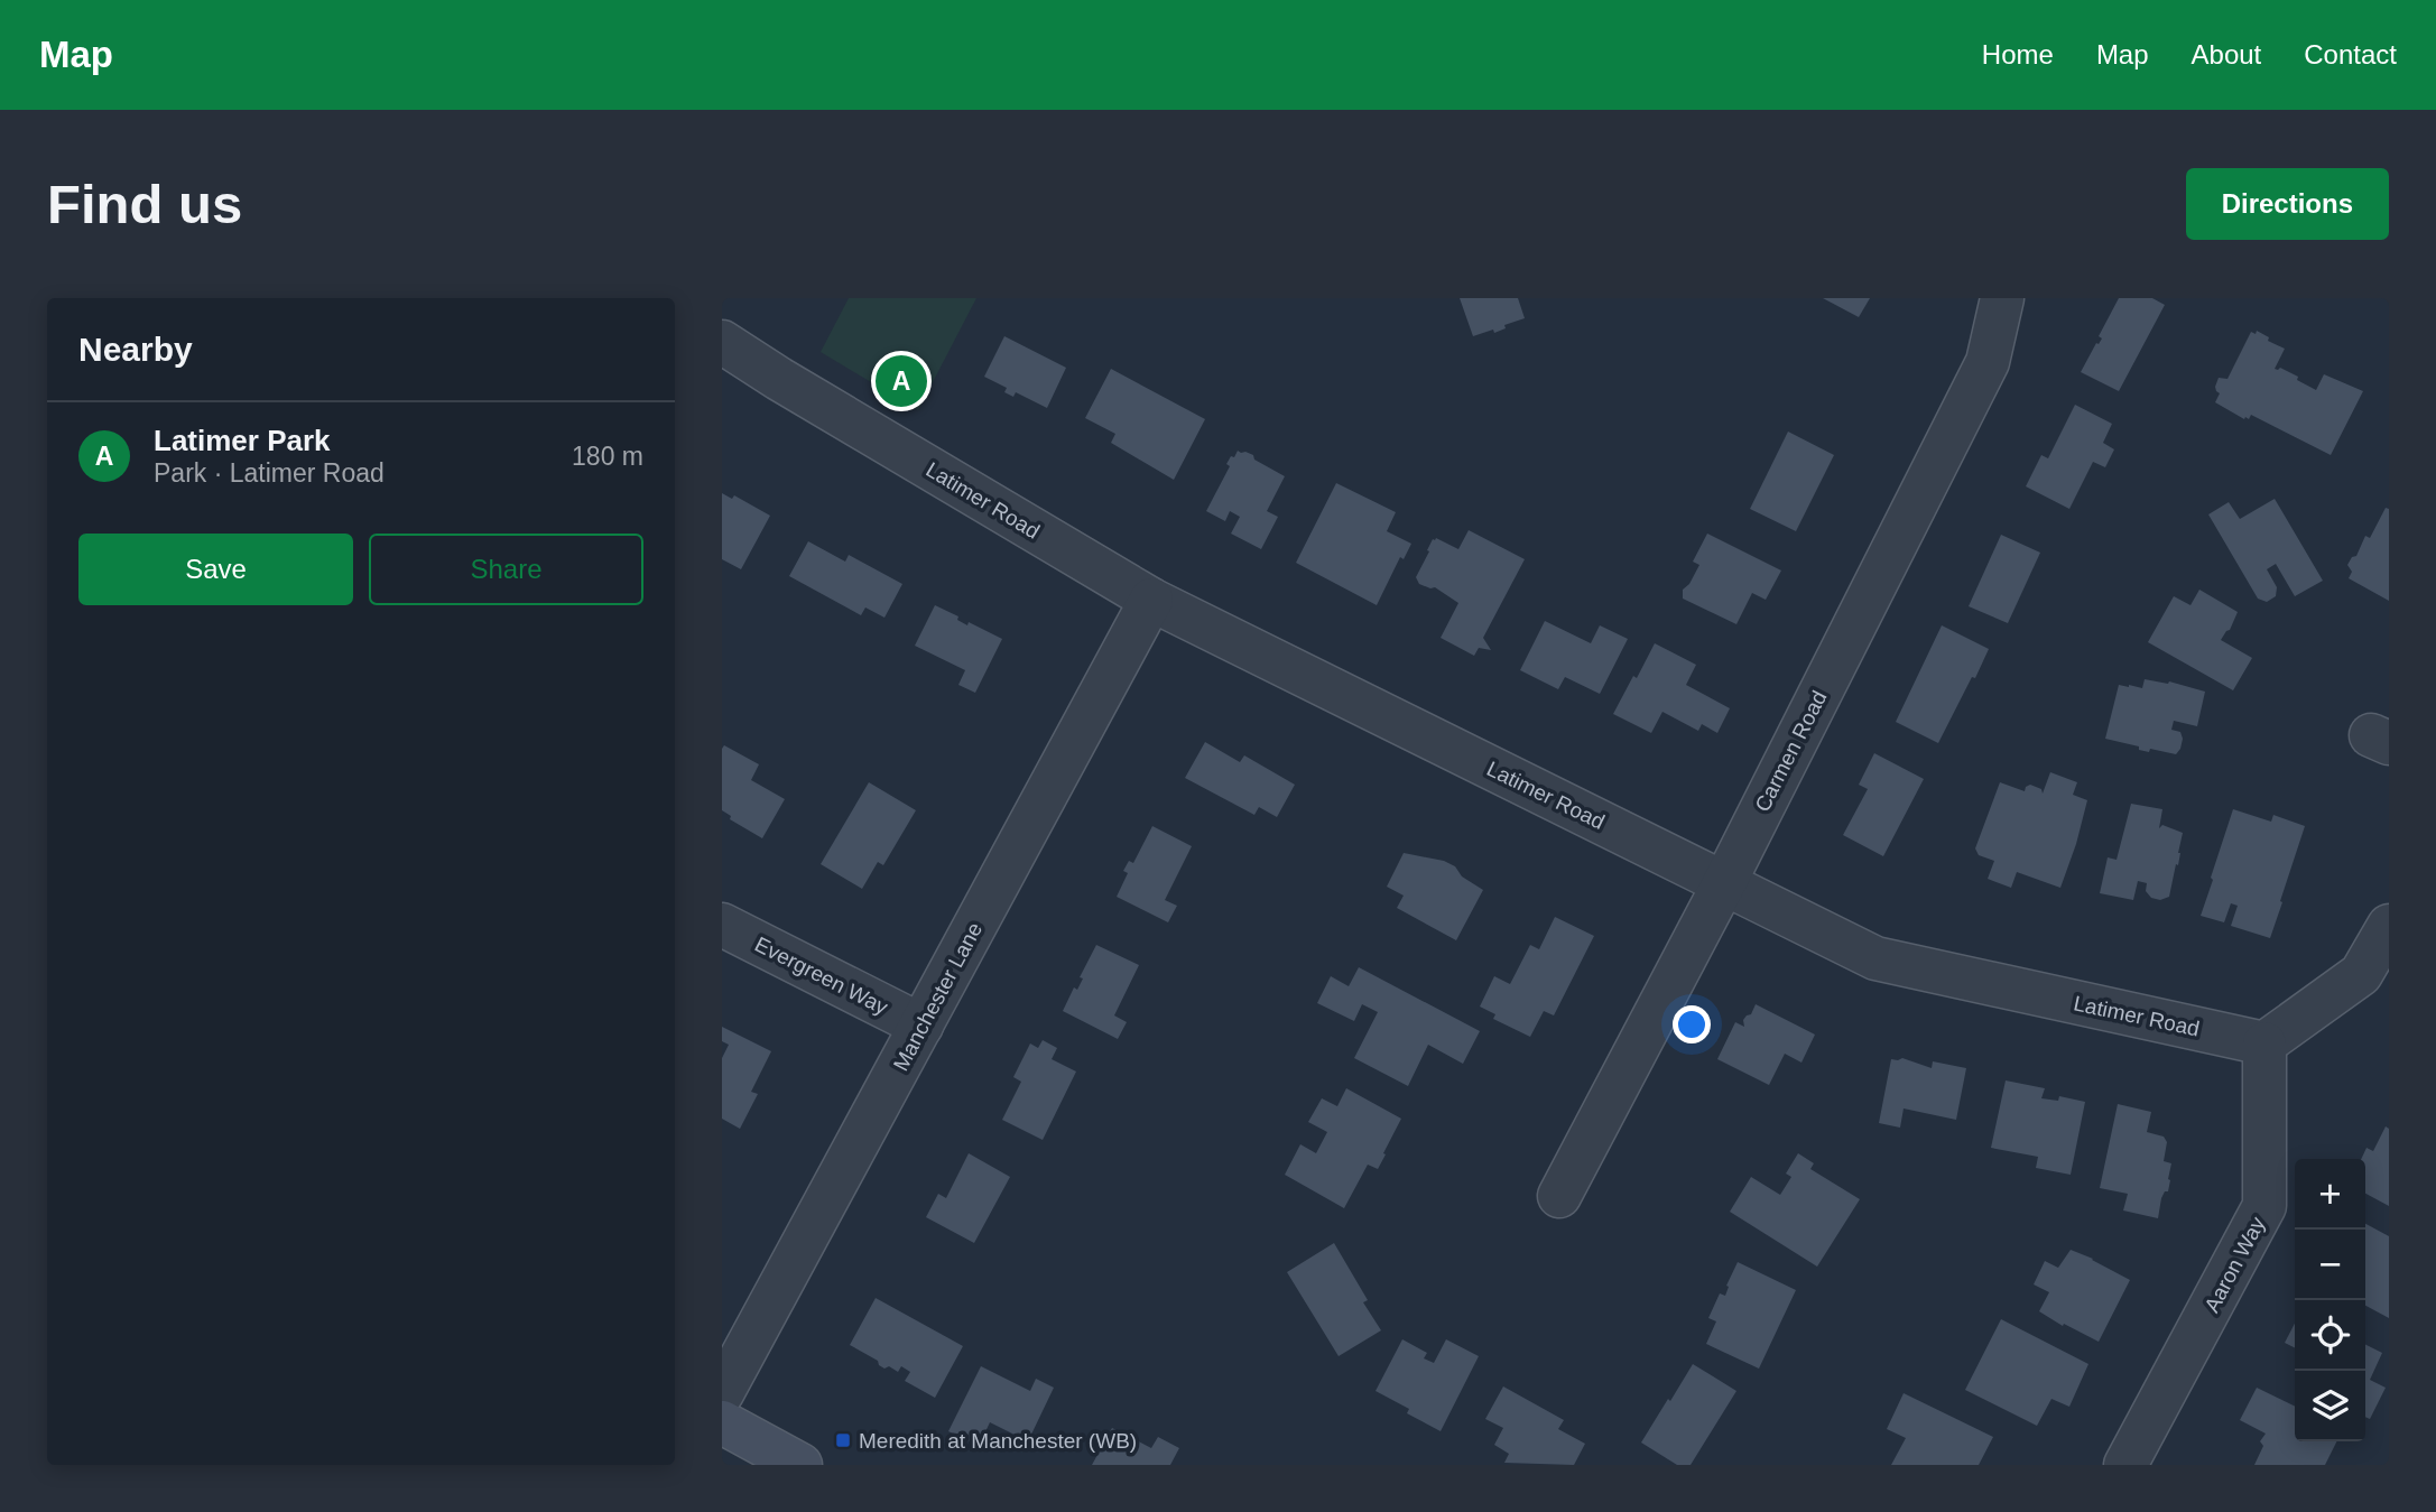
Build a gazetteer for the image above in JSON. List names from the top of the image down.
{
  "streets": {
    "street": [
      "Latimer Road",
      "Carmen Road",
      "Evergreen Way",
      "Manchester Lane",
      "Aaron Way"
    ]
  },
  "crossings": [
    ["Latimer Road", "Carmen Road"],
    ["Latimer Road", "Manchester Lane"],
    ["Latimer Road", "Aaron Way"],
    ["Evergreen Way", "Manchester Lane"]
  ],
  "places": {
    "transit": ["Meredith at Manchester (WB)"]
  },
  "page": {
    "header": "Map",
    "nav": [
      "Home",
      "Map",
      "About",
      "Contact"
    ],
    "buttons": [
      "Directions",
      ["Save", "Share"]
    ],
    "title": "Find us",
    "heading": "Nearby",
    "pins": "A",
    "list": [
      {
        "mark": "A",
        "name": "Latimer Park",
        "note": "Park · Latimer Road",
        "value": "180 m"
      }
    ],
    "map_buttons": ["+", "−"]
  }
}
